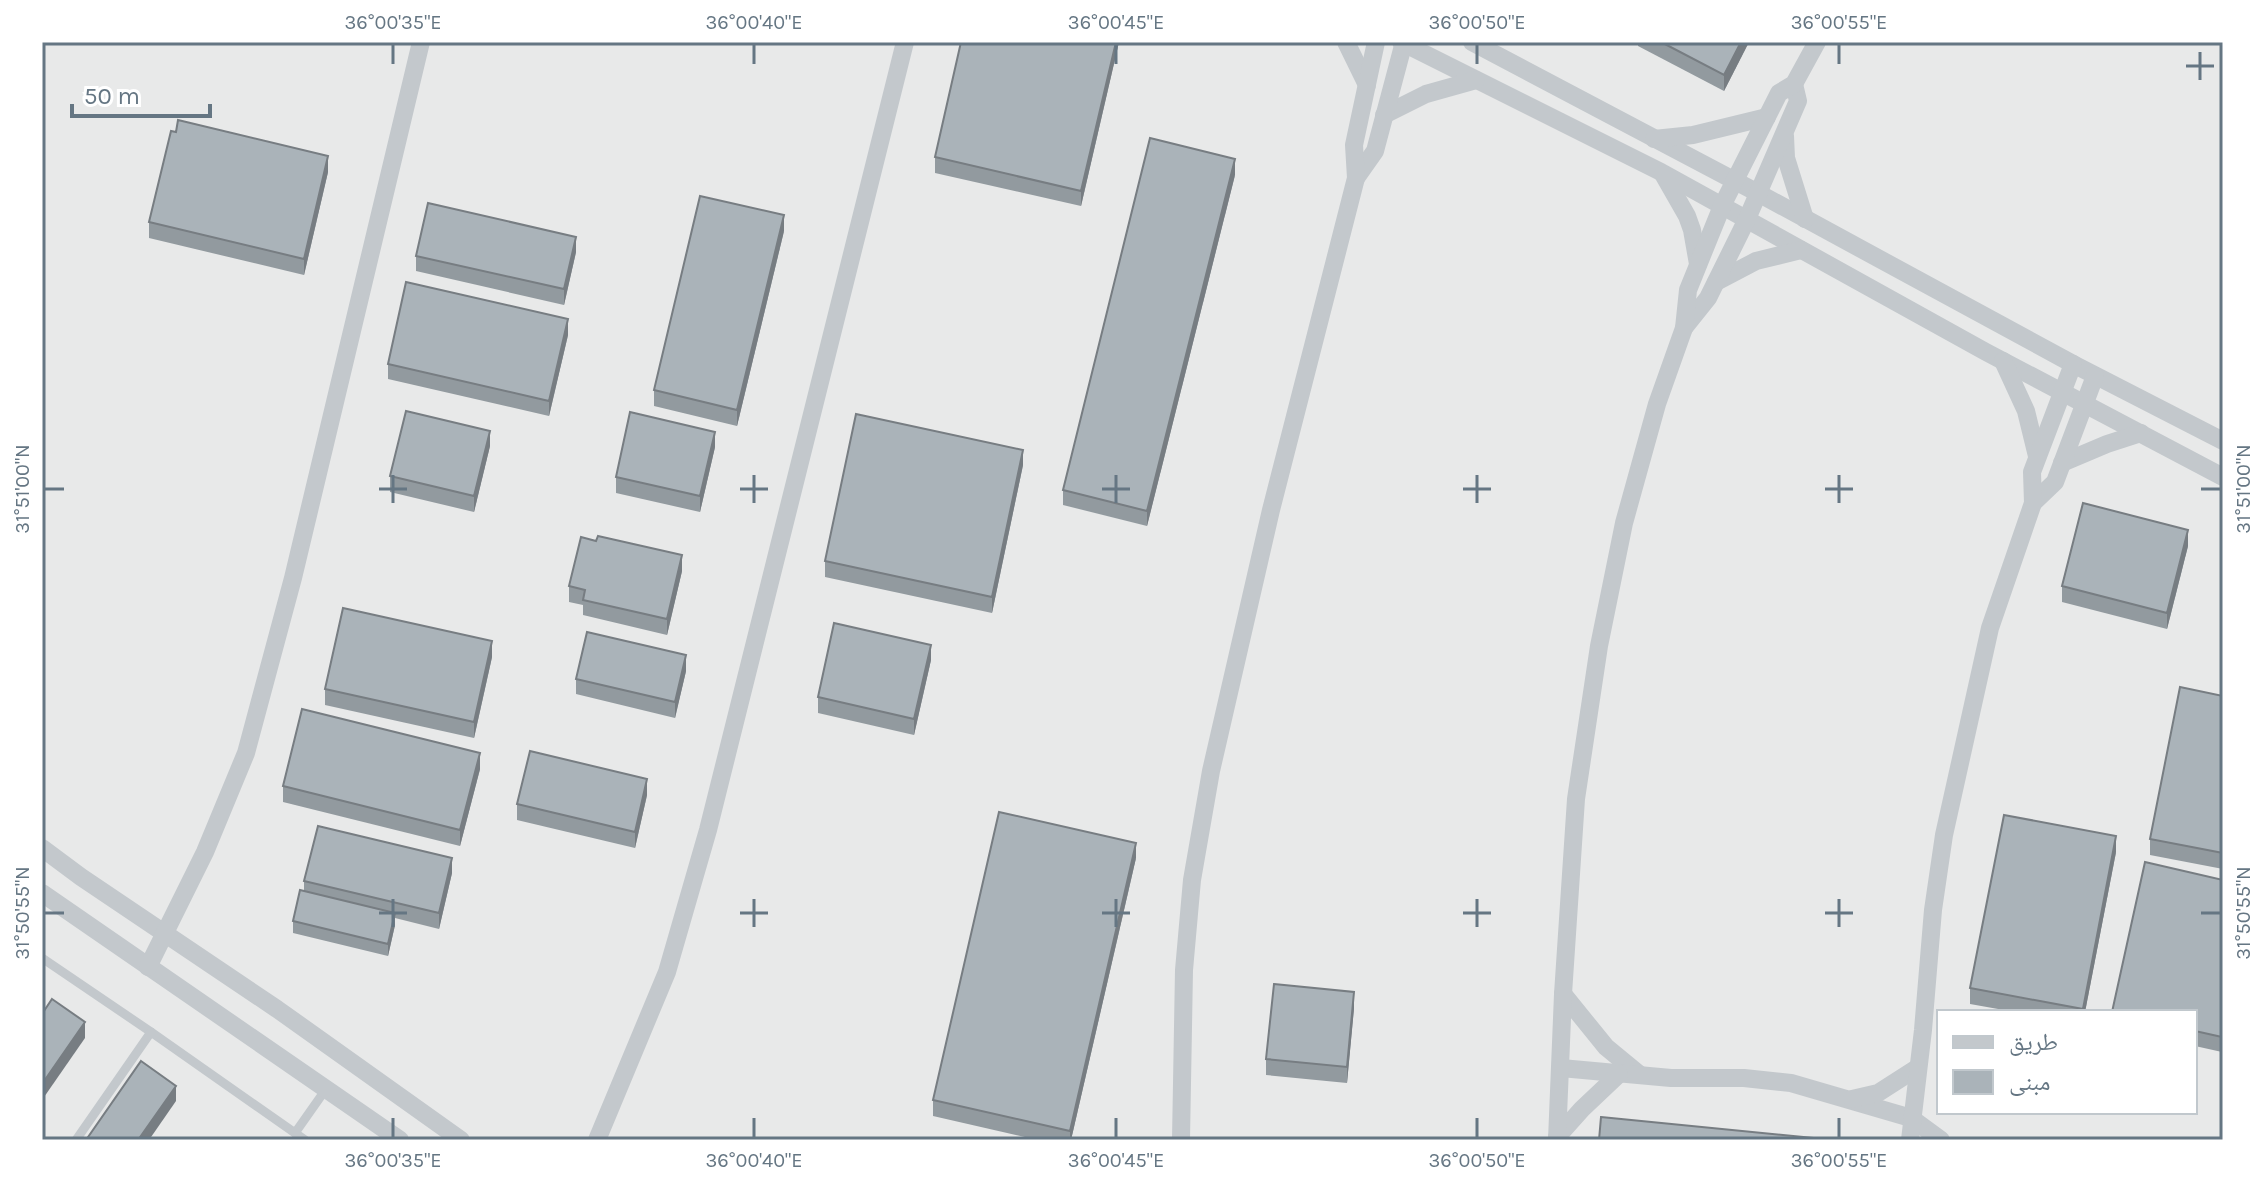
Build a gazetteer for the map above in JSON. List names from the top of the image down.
{
  "legend": ["طريق", "مبنى"],
  "scale_bar": "50 m",
  "coordinates": [
    "36°00'35\"E",
    "36°00'40\"E",
    "36°00'45\"E",
    "36°00'50\"E",
    "36°00'55\"E",
    "31°51'00\"N",
    "31°50'55\"N"
  ]
}
